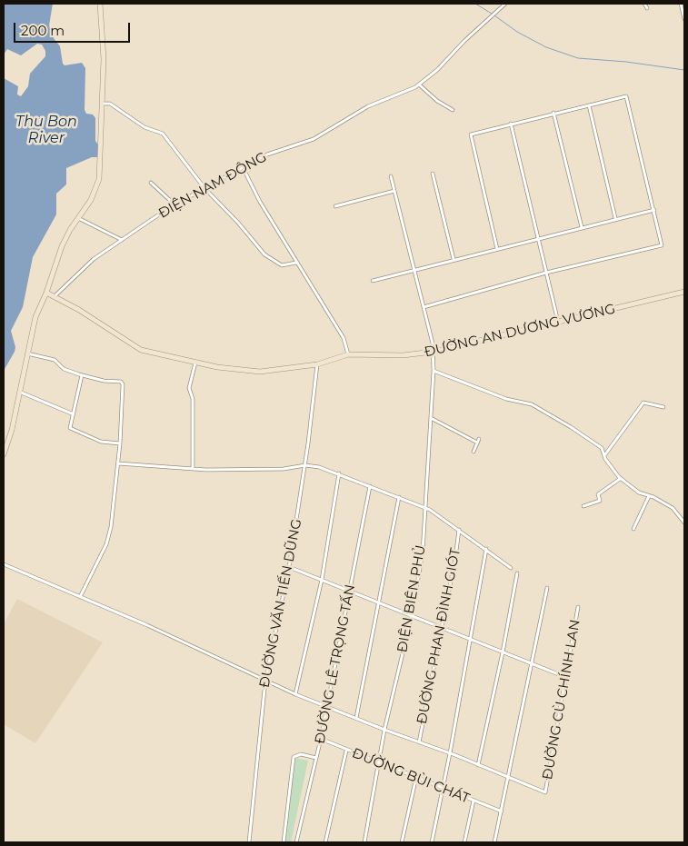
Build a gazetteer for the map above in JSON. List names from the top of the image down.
{
  "streets": {
    "main road": ["ĐƯỜNG AN DƯƠNG VƯƠNG"],
    "street": [
      "ĐIỆN NAM ĐÔNG",
      "ĐIỆN BIÊN PHỦ",
      "ĐƯỜNG VĂN TIẾN DŨNG",
      "ĐƯỜNG PHAN ĐÌNH GIÓT",
      "ĐƯỜNG LÊ TRỌNG TẤN",
      "ĐƯỜNG CÙ CHÍNH LAN",
      "ĐƯỜNG BÙI CHÁT"
    ]
  },
  "crossings": [
    ["ĐIỆN NAM ĐÔNG", "ĐƯỜNG AN DƯƠNG VƯƠNG"],
    ["ĐƯỜNG AN DƯƠNG VƯƠNG", "ĐIỆN BIÊN PHỦ"],
    ["ĐƯỜNG AN DƯƠNG VƯƠNG", "ĐƯỜNG VĂN TIẾN DŨNG"],
    ["ĐIỆN BIÊN PHỦ", "ĐƯỜNG BÙI CHÁT"],
    ["ĐƯỜNG LÊ TRỌNG TẤN", "ĐƯỜNG BÙI CHÁT"]
  ],
  "water": ["Thu Bon River"],
  "scale_bar": "200 m"
}
